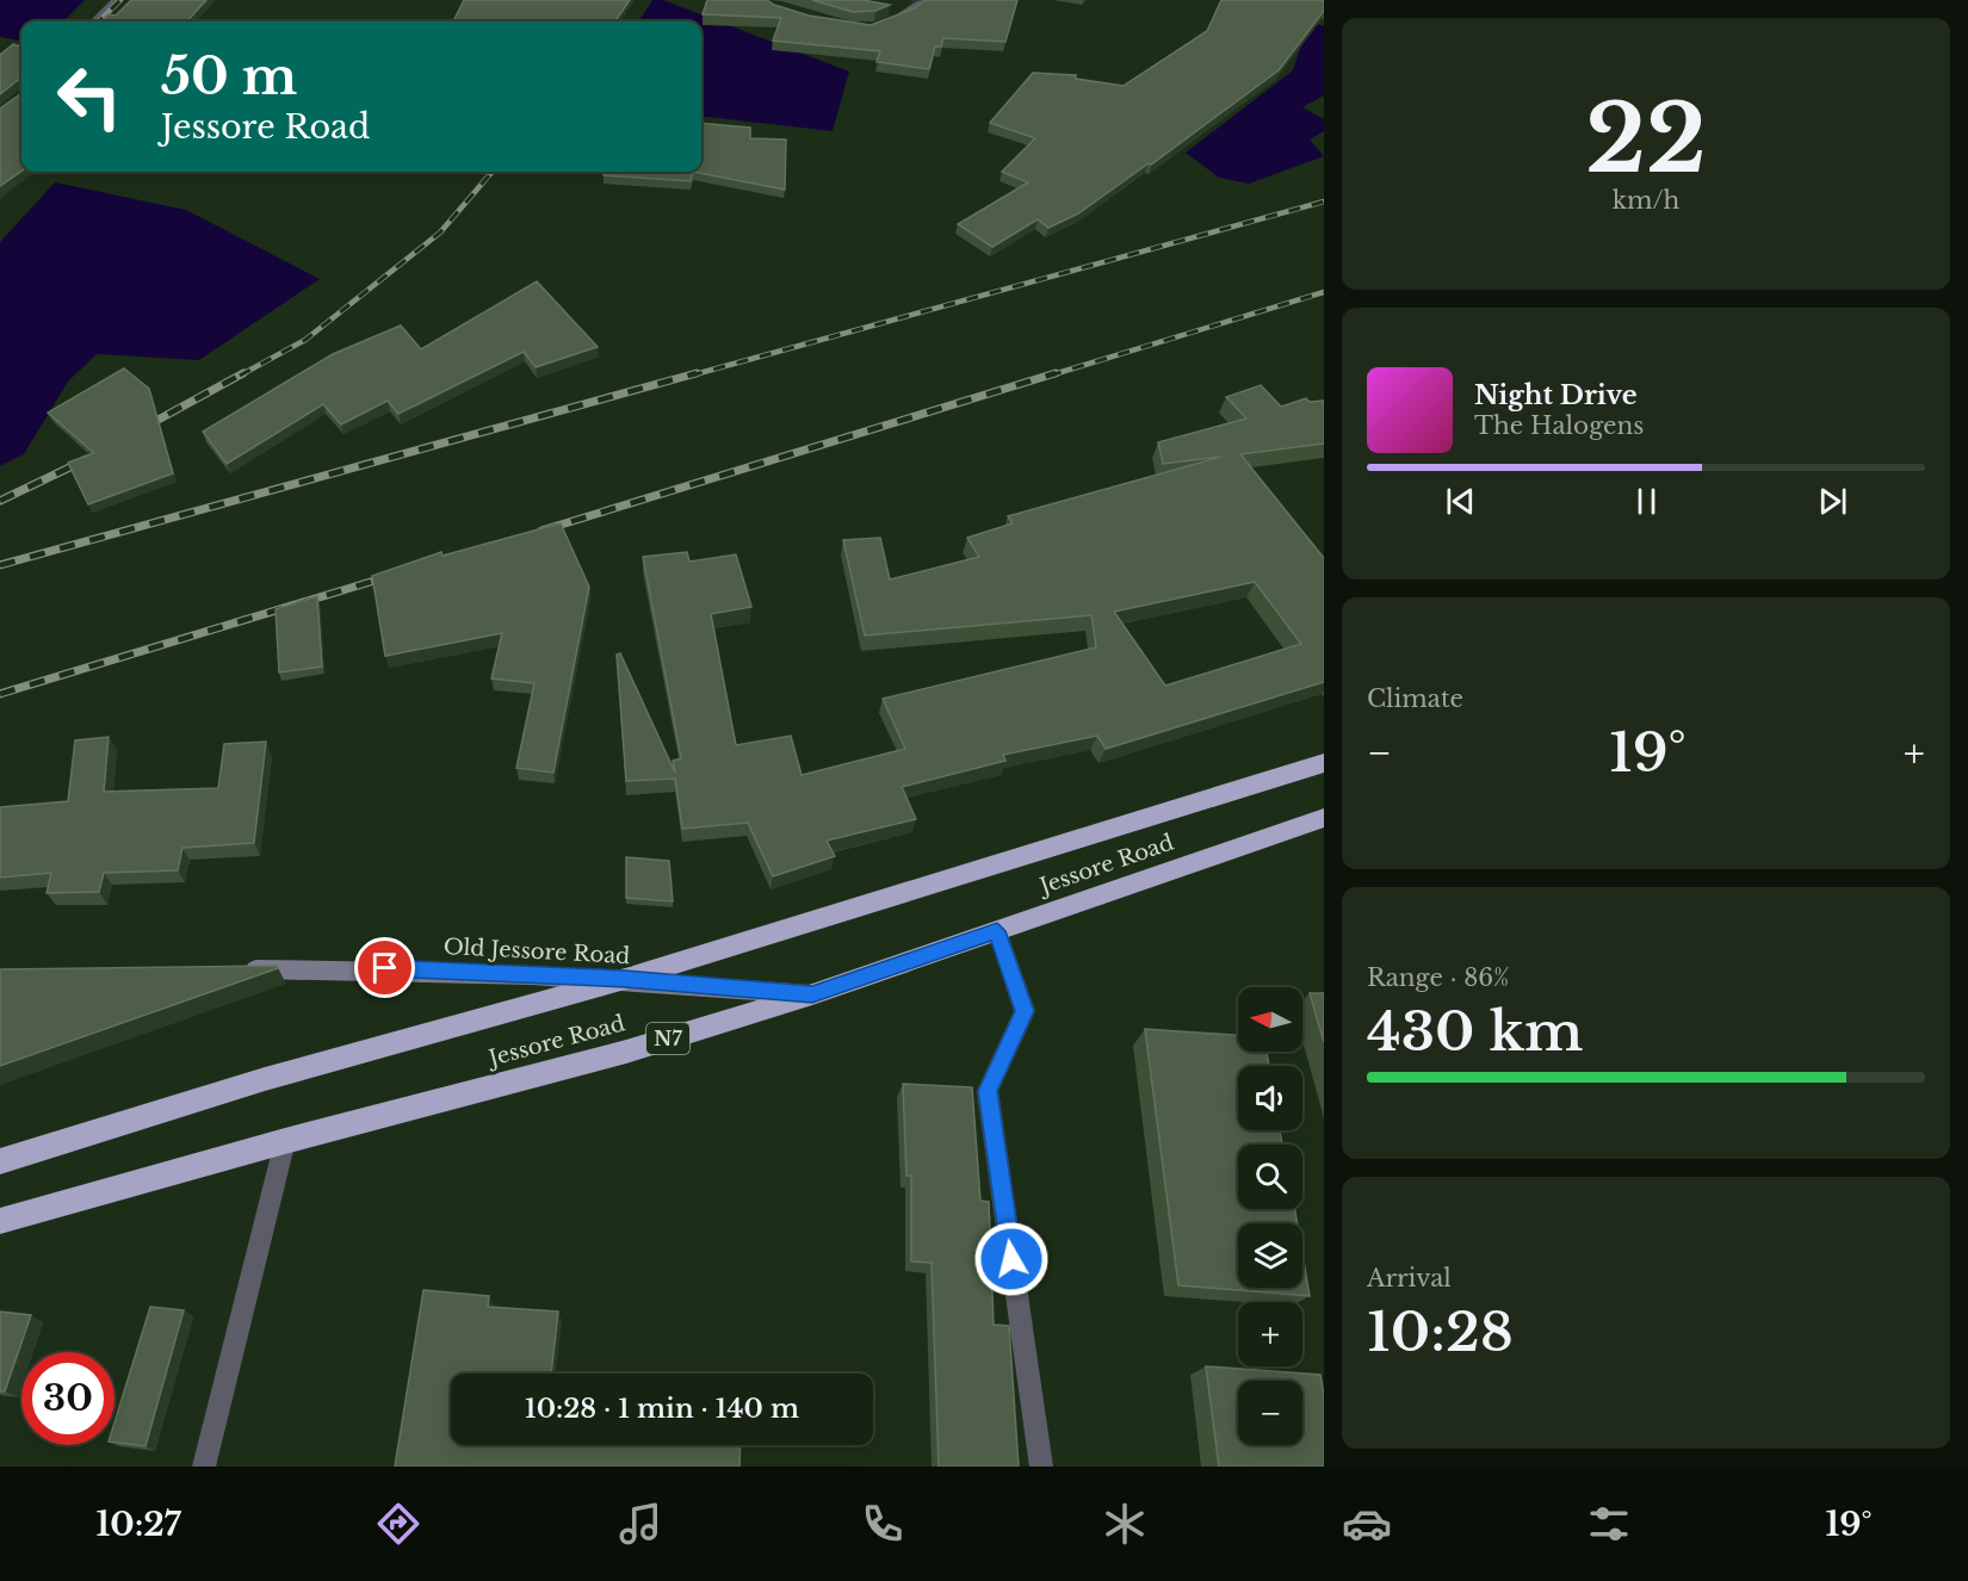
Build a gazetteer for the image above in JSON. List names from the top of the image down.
{
  "streets": {
    "highway": ["Jessore Road", "N7"],
    "main road": ["Old Jessore Road"]
  },
  "crossings": [
    ["Jessore Road", "Old Jessore Road"]
  ],
  "north": "left",
  "page": {
    "tile": [
      ["22", "km/h"],
      "Climate",
      ["Range · 86%", "430 km"],
      ["Arrival", "10:28"]
    ],
    "turn": ["50 m", "Jessore Road"],
    "song": ["Night Drive", "The Halogens"],
    "heat": ["−", "19°", "+"],
    "map_buttons": ["+", "−"],
    "limit": "30",
    "trip": "10:28 · 1 min · 140 m",
    "tabs": ["10:27", "19°"]
  }
}
